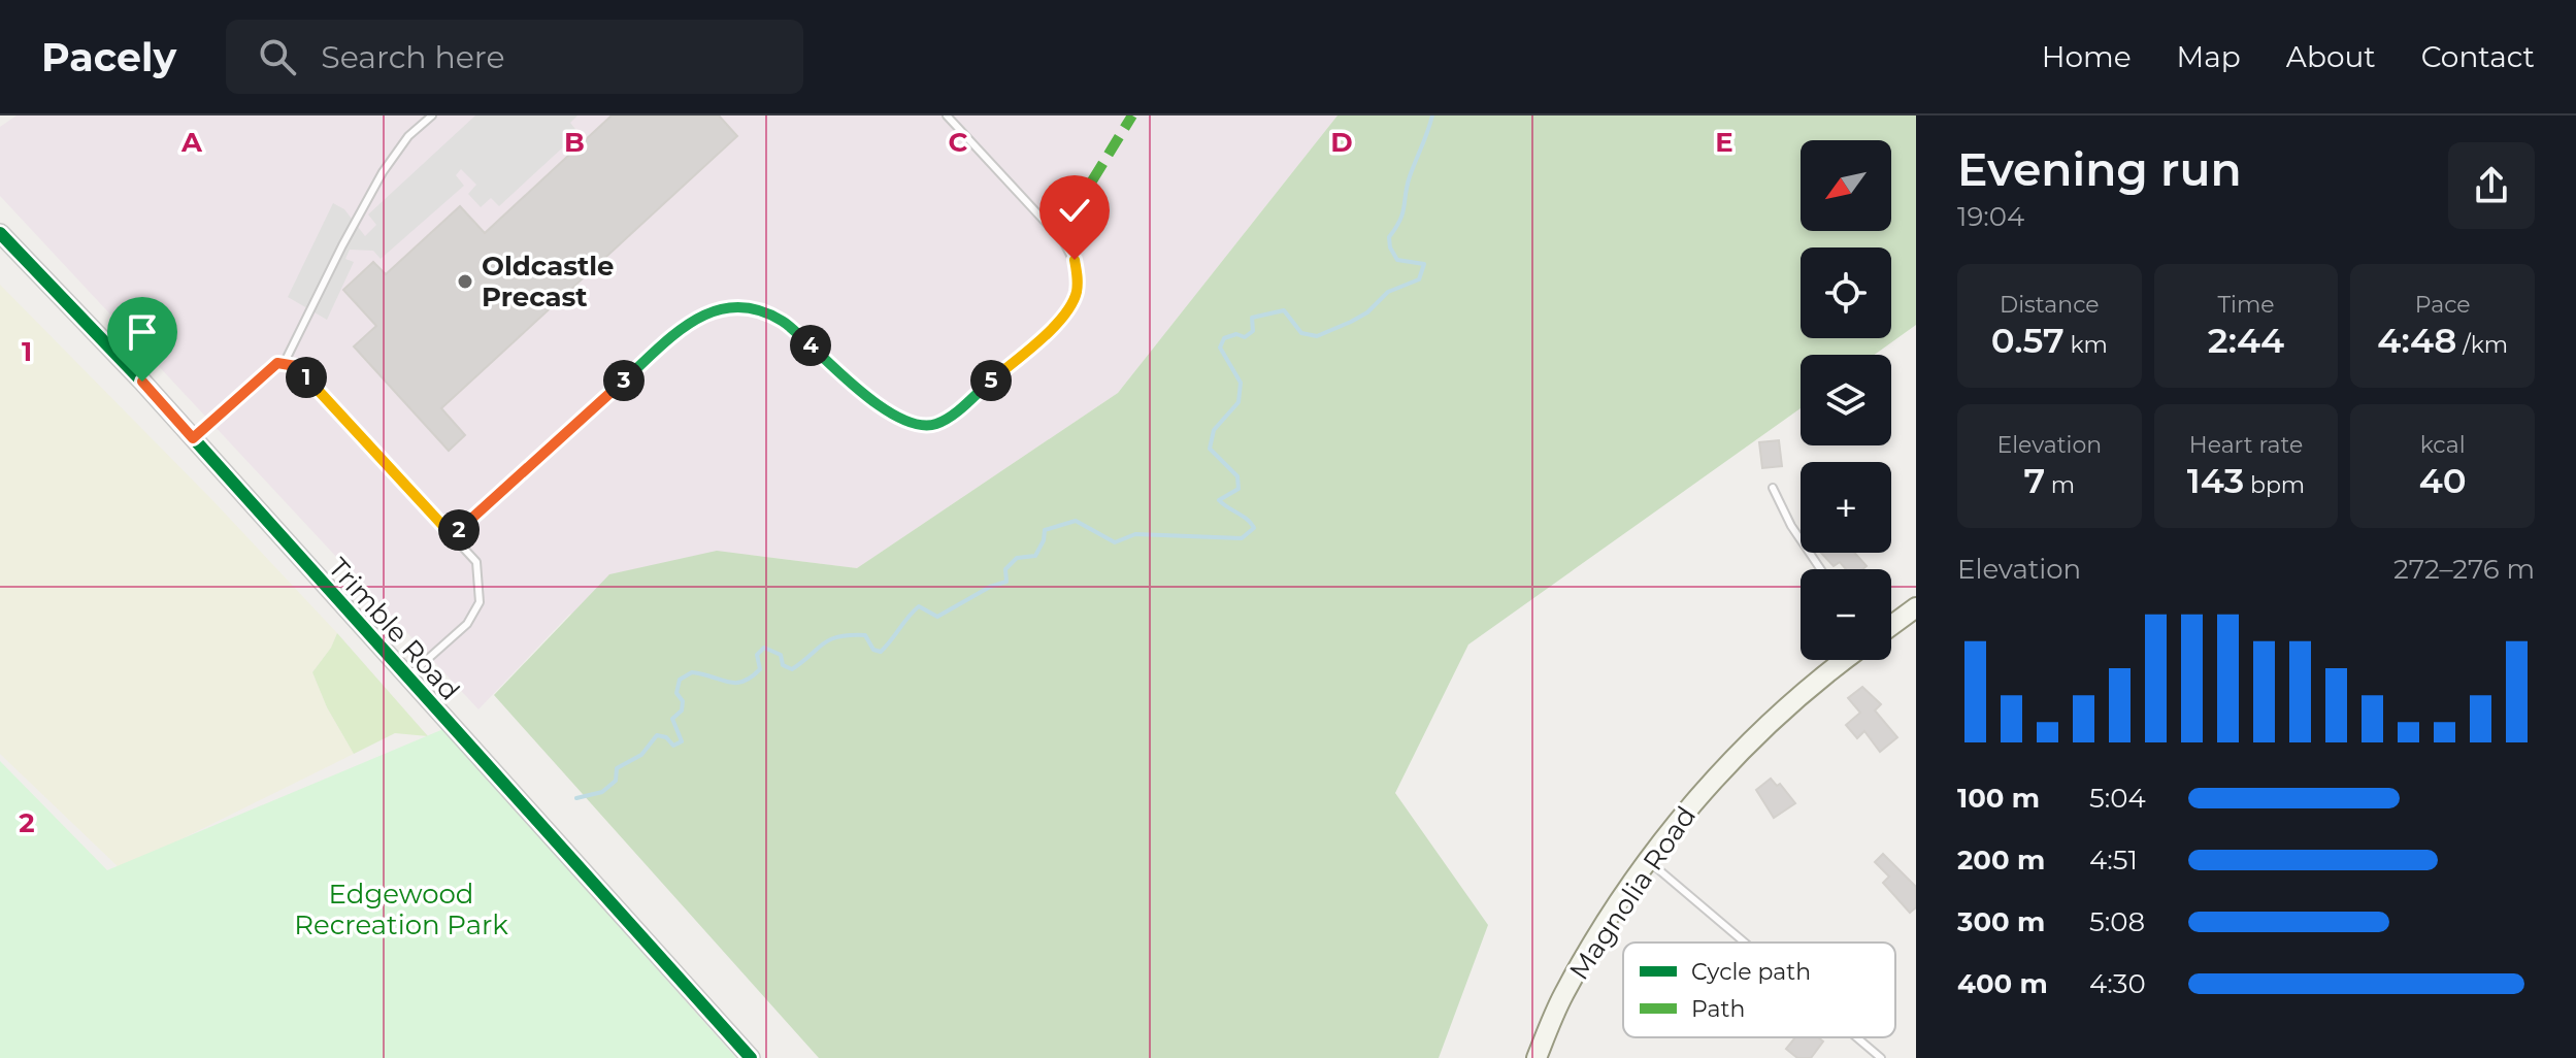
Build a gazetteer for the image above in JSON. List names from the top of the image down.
{
  "streets": {
    "main road": ["Magnolia Road"],
    "street": ["Trimble Road"]
  },
  "parks": ["Edgewood Recreation Park"],
  "places": ["Oldcastle Precast"],
  "legend": ["Cycle path", "Path"],
  "north": "bottom left",
  "page": {
    "header": "Pacely",
    "search": "Search here",
    "nav": [
      "Home",
      "Map",
      "About",
      "Contact"
    ],
    "heading": ["Evening run", "19:04"],
    "map_buttons": ["+", "−"],
    "stats": [
      ["Distance", "0.57 km"],
      ["Time", "2:44"],
      ["Pace", "4:48 /km"],
      ["Elevation", "7 m"],
      ["Heart rate", "143 bpm"],
      ["kcal", "40"]
    ],
    "pins": [
      "4",
      "1",
      "3",
      "5",
      "2"
    ],
    "chart": ["Elevation", "272–276 m"],
    "list": [
      {
        "name": "100 m",
        "note": "5:04"
      },
      {
        "name": "200 m",
        "note": "4:51"
      },
      {
        "name": "300 m",
        "note": "5:08"
      },
      {
        "name": "400 m",
        "note": "4:30"
      }
    ]
  },
  "grid": {
    "columns": [
      "A",
      "B",
      "C",
      "D",
      "E"
    ],
    "rows": ["1", "2"]
  }
}
